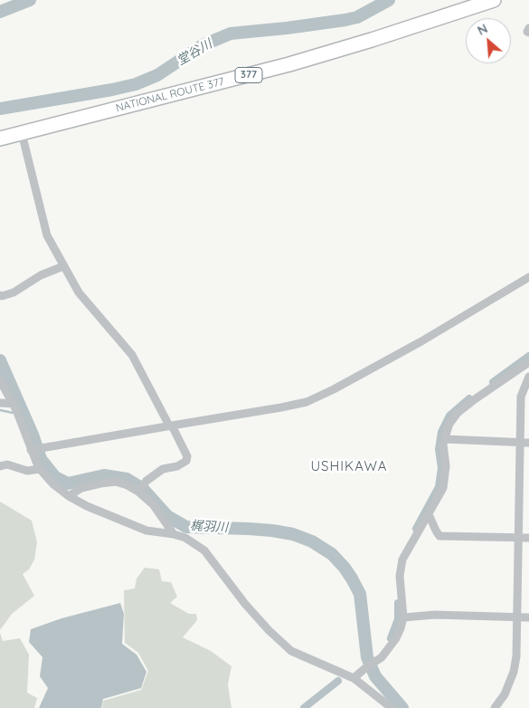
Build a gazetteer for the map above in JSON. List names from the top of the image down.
{
  "streets": {
    "highway": ["377", "NATIONAL ROUTE 377"]
  },
  "districts": ["USHIKAWA"],
  "water": ["堂谷川", "梶羽川"],
  "north": "top left"
}
